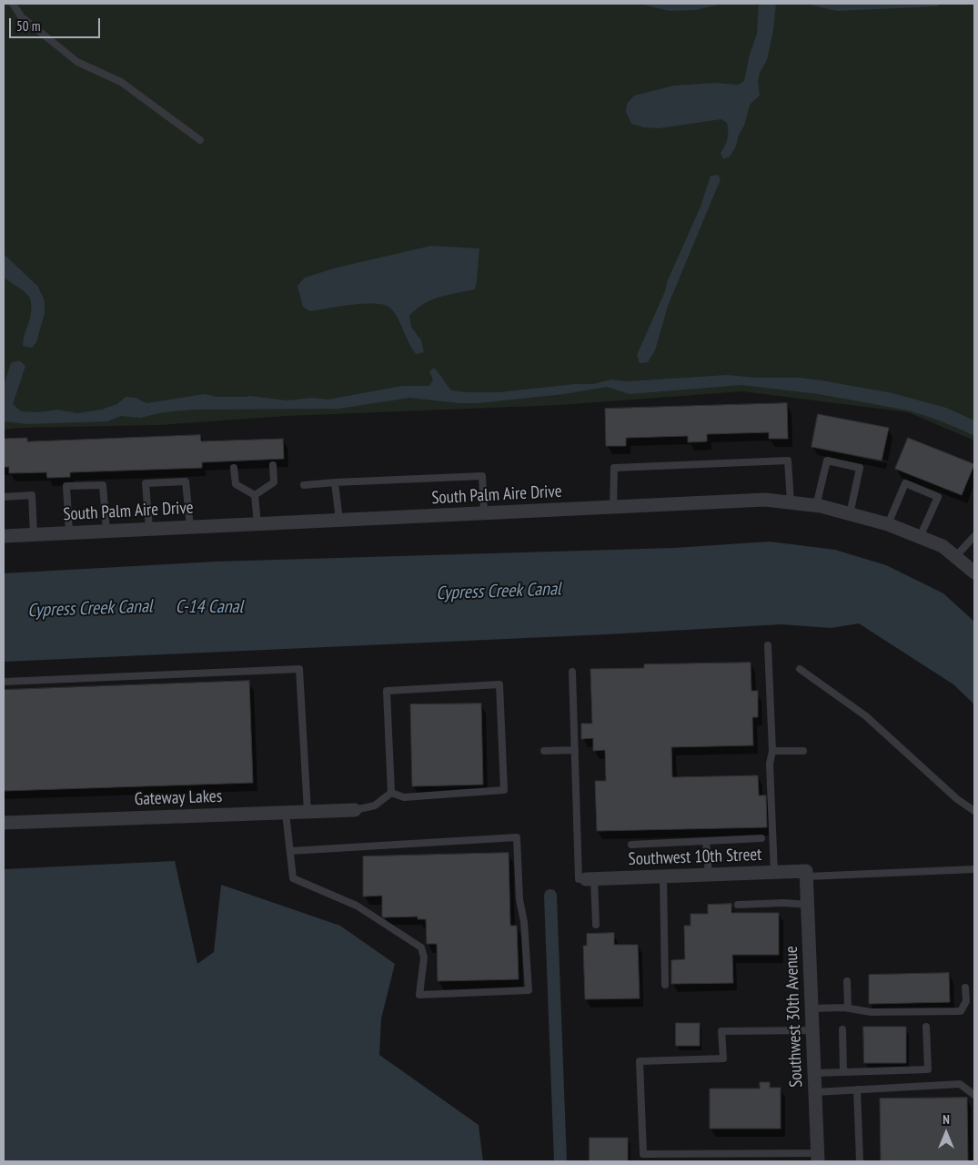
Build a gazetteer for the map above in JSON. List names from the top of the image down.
{
  "streets": {
    "street": [
      "South Palm Aire Drive",
      "Gateway Lakes",
      "Southwest 10th Street",
      "Southwest 30th Avenue"
    ]
  },
  "crossings": [
    ["Southwest 10th Street", "Southwest 30th Avenue"]
  ],
  "water": ["Cypress Creek Canal", "C-14 Canal"],
  "scale_bar": "50 m",
  "north": "top"
}
